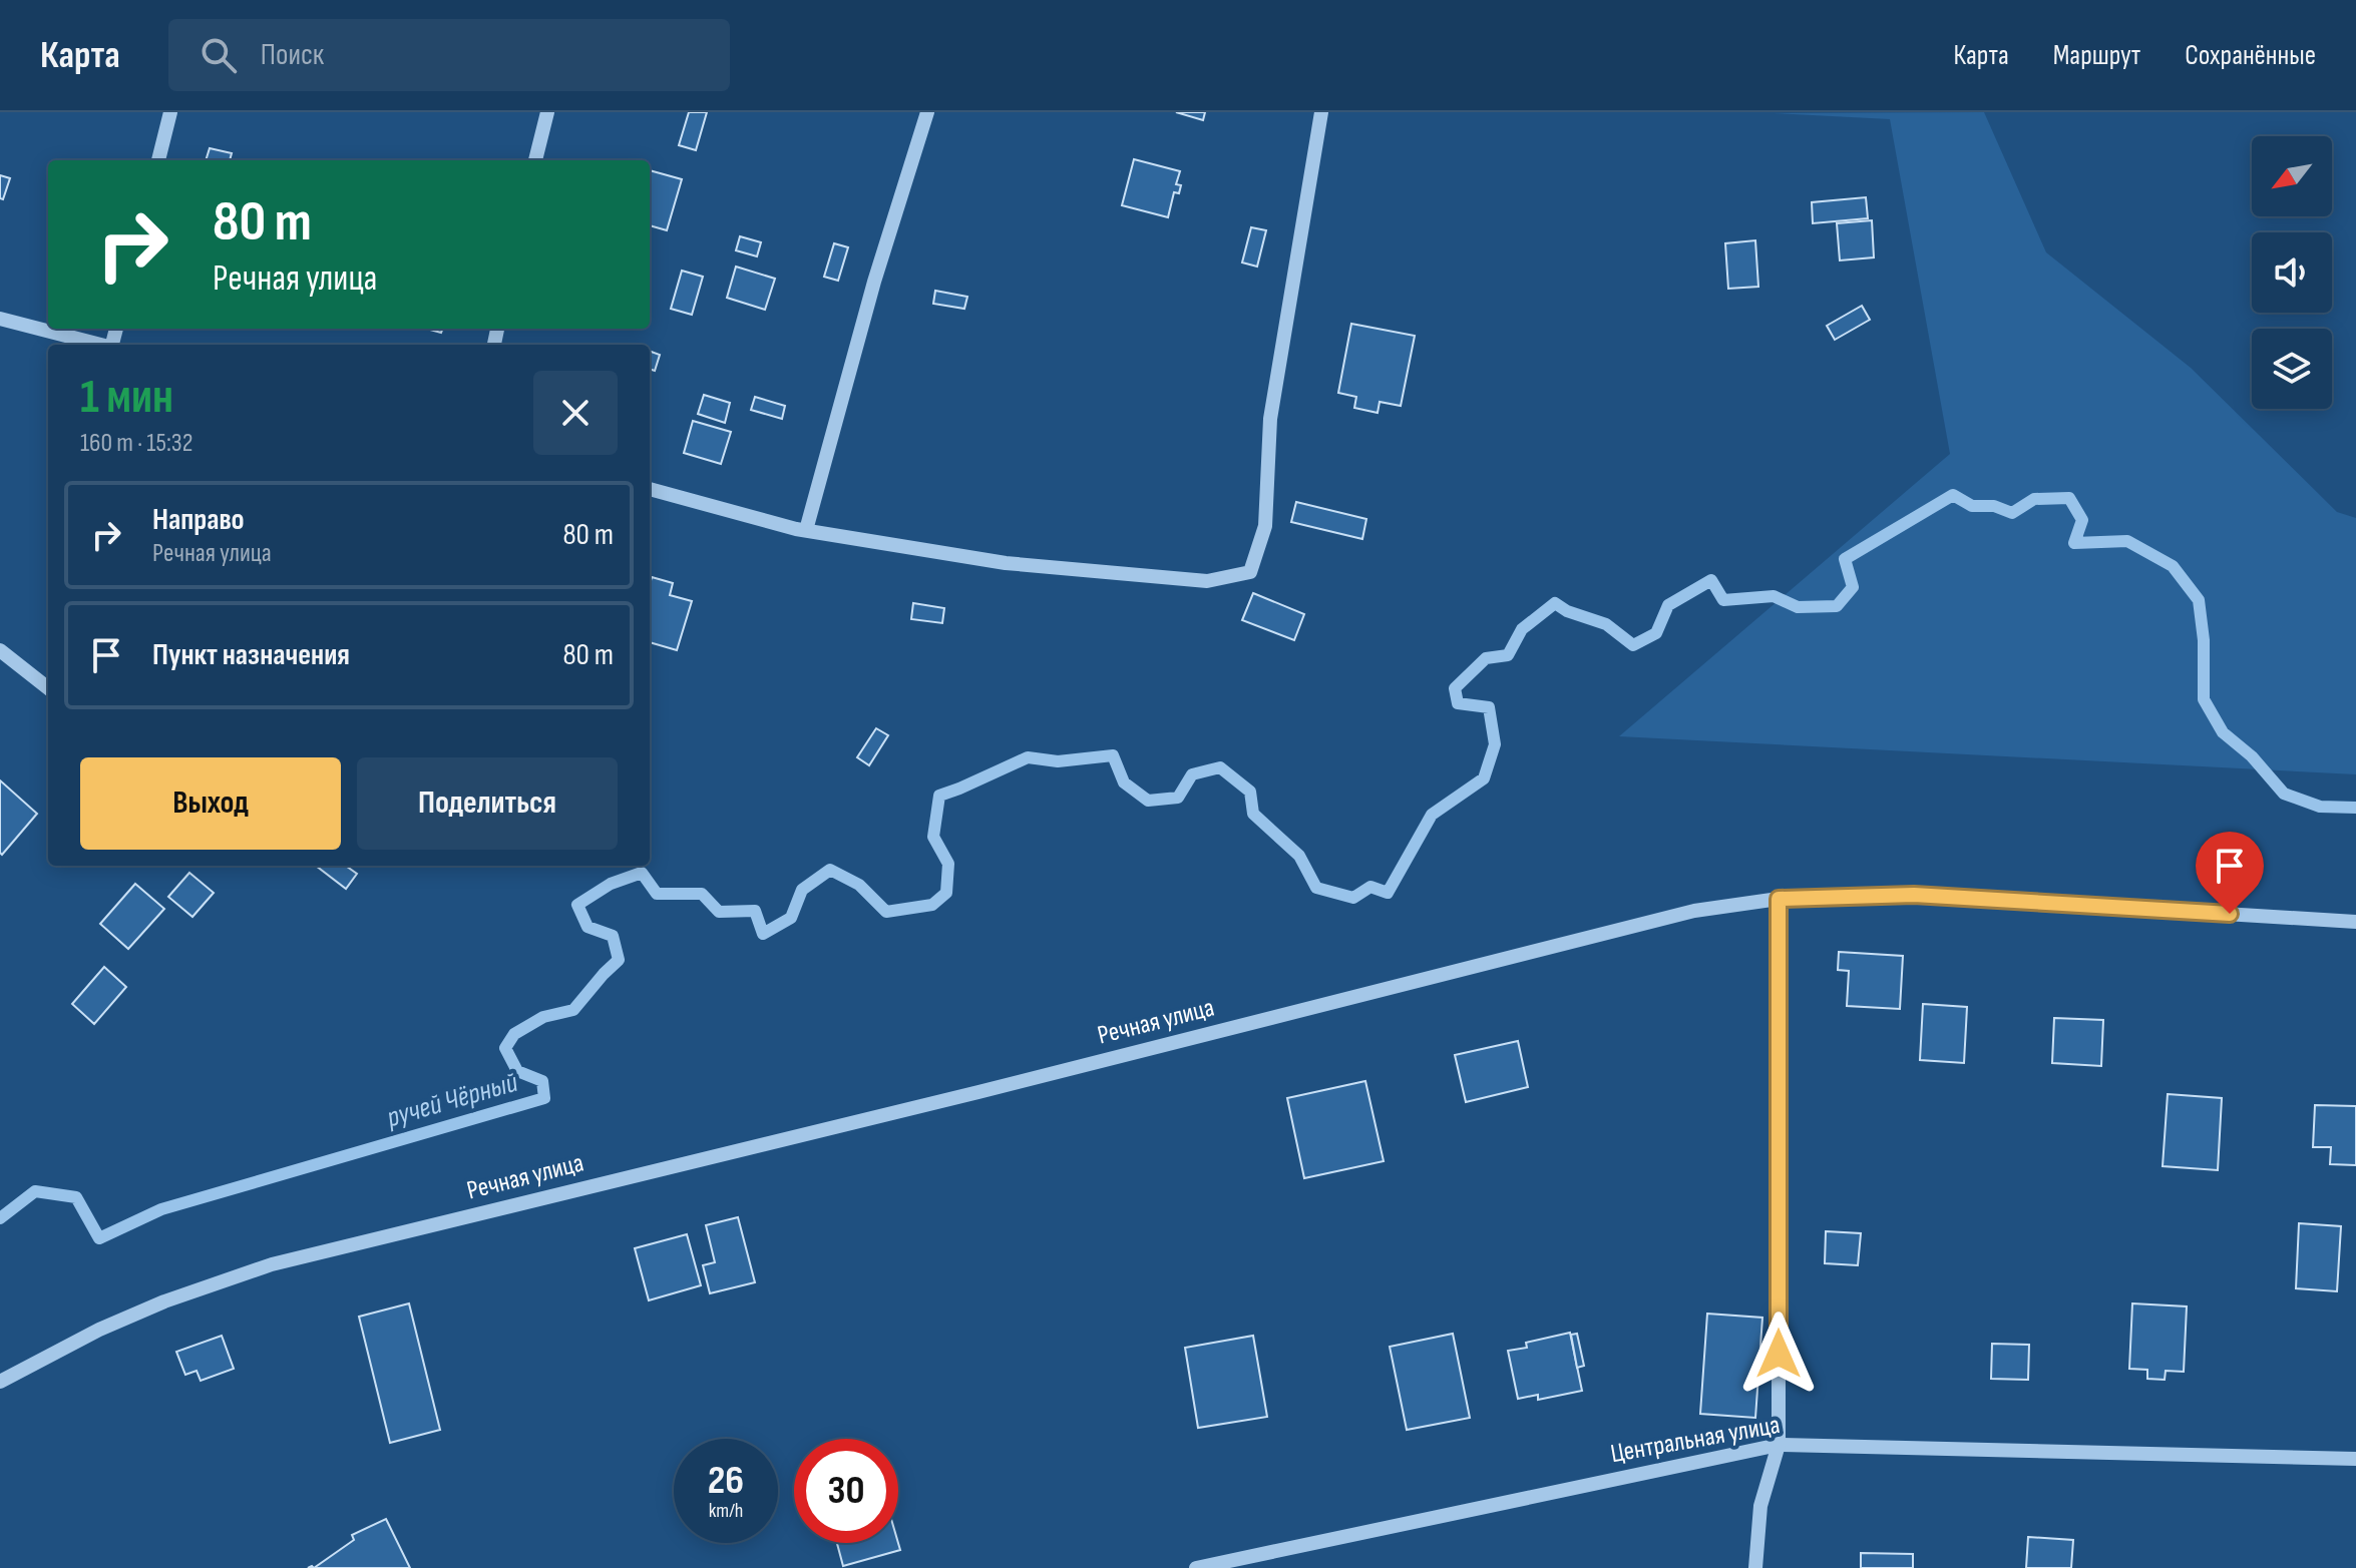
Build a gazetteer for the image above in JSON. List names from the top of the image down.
{
  "streets": {
    "street": ["Речная улица", "Центральная улица"]
  },
  "water": ["ручей Чёрный"],
  "north": "bottom left",
  "page": {
    "header": "Карта",
    "search": "Поиск",
    "nav": ["Карта", "Маршрут", "Сохранённые"],
    "turn": ["80 m", "Речная улица"],
    "heading": ["1 мин", "160 m · 15:32"],
    "list": [
      {
        "name": "Направо",
        "note": "Речная улица",
        "value": "80 m"
      },
      {
        "name": "Пункт назначения",
        "value": "80 m"
      }
    ],
    "buttons": ["Выход", "Поделиться"],
    "speed": "26 km/h",
    "limit": "30"
  }
}
